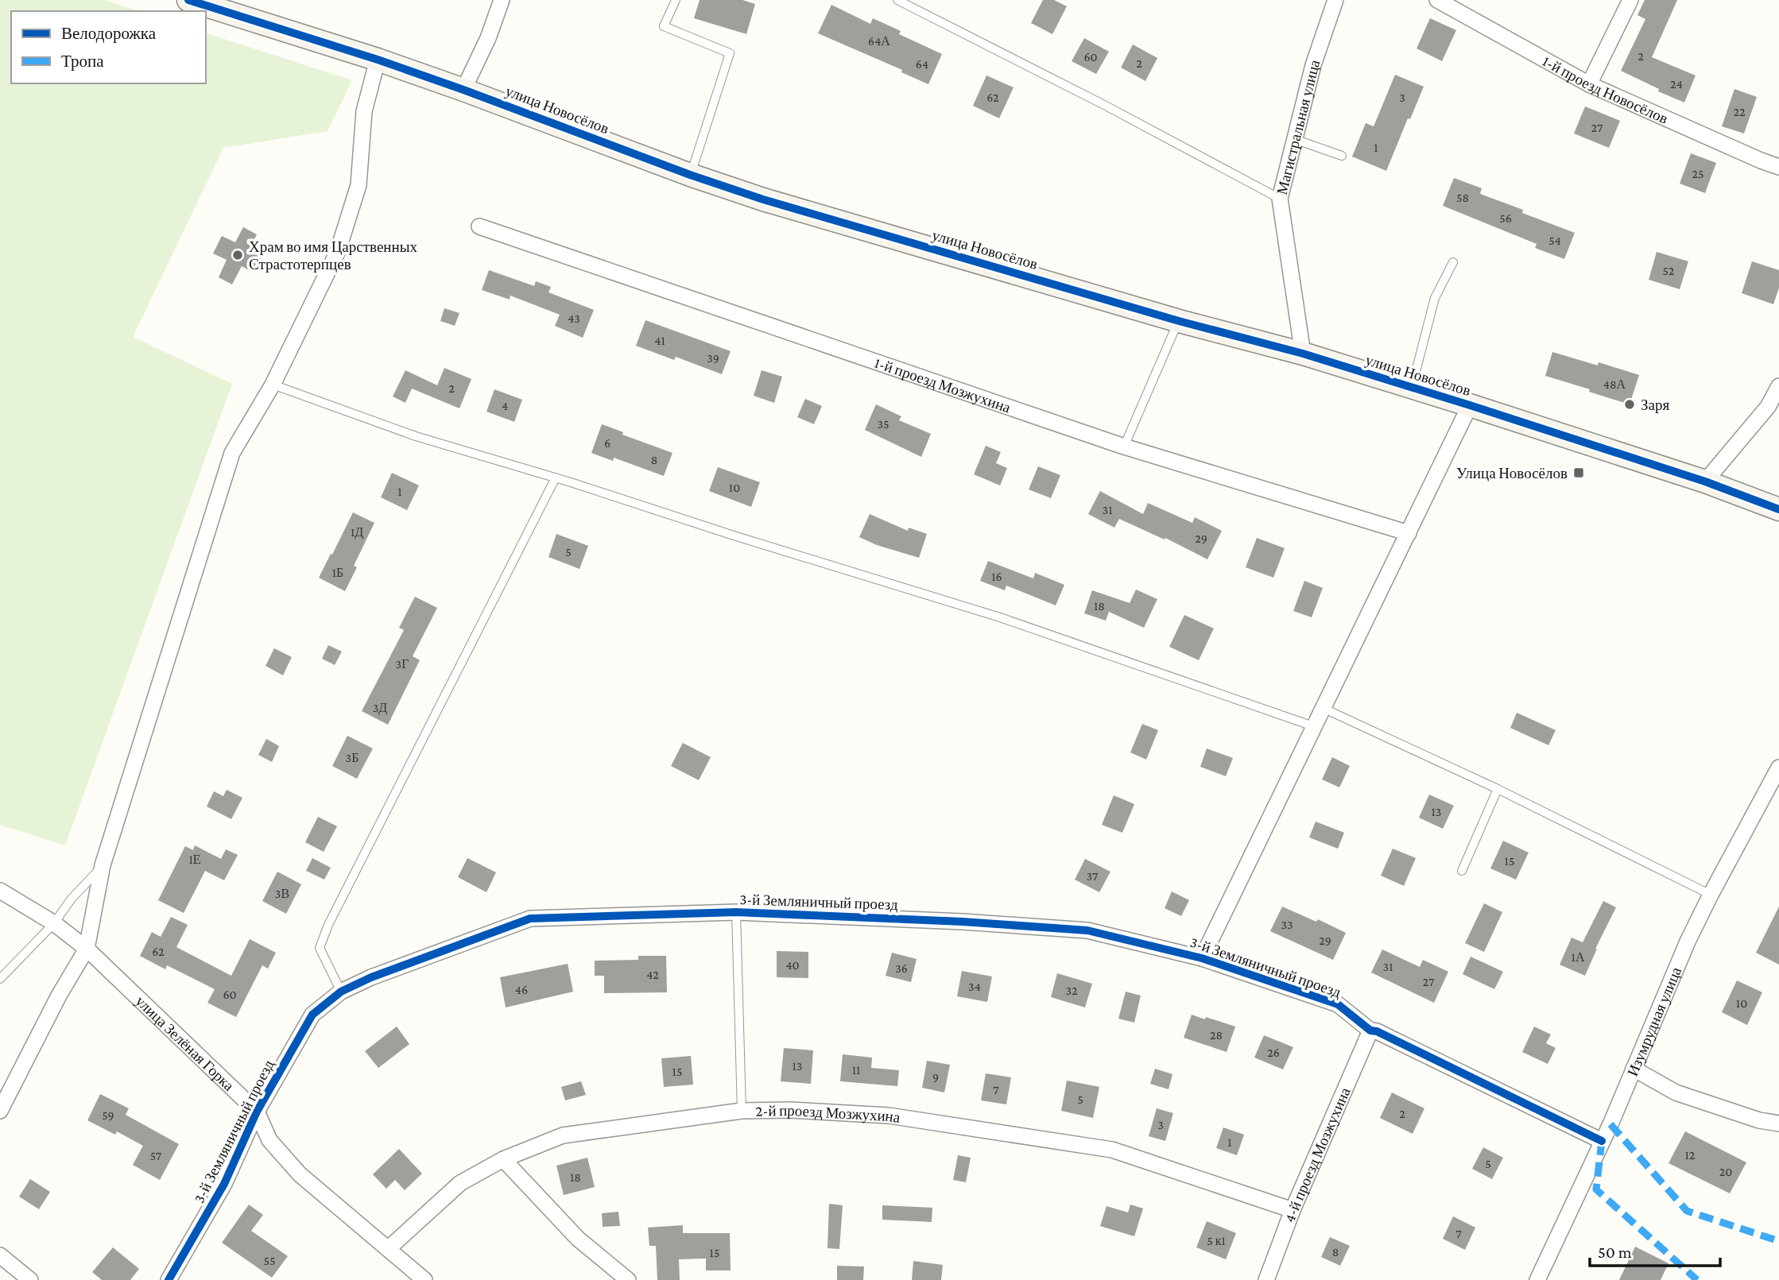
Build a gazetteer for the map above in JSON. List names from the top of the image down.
{
  "streets": {
    "street": [
      "1-й проезд Новосёлов",
      "улица Новосёлов",
      "Магистральная улица",
      "1-й проезд Мозжухина",
      "3-й Земляничный проезд",
      "Изумрудная улица",
      "улица Зелёная Горка",
      "2-й проезд Мозжухина",
      "4-й проезд Мозжухина"
    ]
  },
  "crossings": [
    ["улица Новосёлов", "Магистральная улица"],
    ["3-й Земляничный проезд", "Изумрудная улица"],
    ["3-й Земляничный проезд", "улица Зелёная Горка"],
    ["3-й Земляничный проезд", "4-й проезд Мозжухина"],
    ["улица Зелёная Горка", "2-й проезд Мозжухина"],
    ["2-й проезд Мозжухина", "4-й проезд Мозжухина"]
  ],
  "places": {
    "other": ["Храм во имя Царственных Страстотерпцев", "Заря"],
    "transit": ["Улица Новосёлов"]
  },
  "house_numbers": [
    "64А",
    "2",
    "60",
    "2",
    "64",
    "24",
    "62",
    "3",
    "22",
    "27",
    "1",
    "25",
    "58",
    "56",
    "54",
    "52",
    "43",
    "41",
    "39",
    "48А",
    "2",
    "4",
    "35",
    "6",
    "8",
    "10",
    "1",
    "31",
    "1Д",
    "29",
    "5",
    "1Б",
    "16",
    "18",
    "3Г",
    "3Д",
    "3Б",
    "13",
    "1Е",
    "15",
    "37",
    "3В",
    "33",
    "29",
    "62",
    "1А",
    "40",
    "31",
    "36",
    "42",
    "27",
    "34",
    "46",
    "32",
    "60",
    "10",
    "28",
    "26",
    "13",
    "11",
    "15",
    "9",
    "7",
    "5",
    "2",
    "59",
    "3",
    "1",
    "12",
    "57",
    "5",
    "20",
    "18",
    "7",
    "5 к1",
    "8",
    "15",
    "55"
  ],
  "legend": ["Велодорожка", "Тропа"],
  "scale_bar": "50 m"
}
